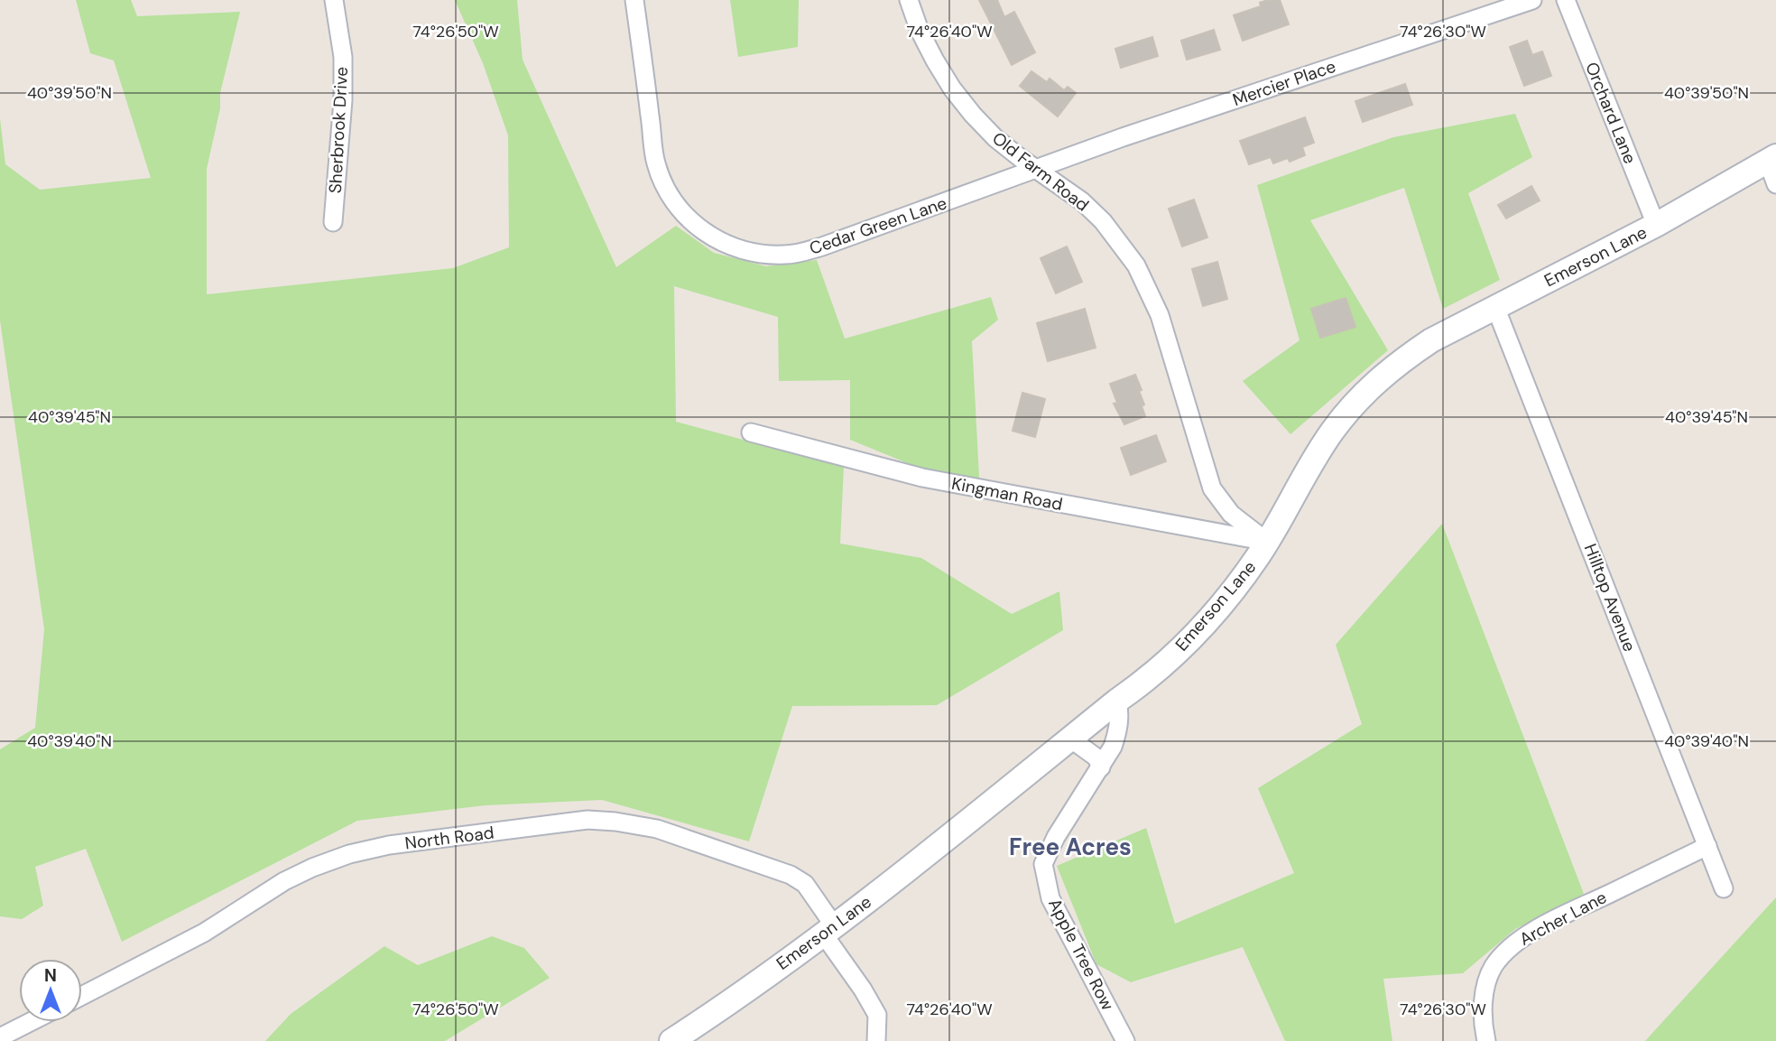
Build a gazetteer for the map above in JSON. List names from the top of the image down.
{
  "streets": {
    "street": [
      "Mercier Place",
      "Orchard Lane",
      "Sherbrook Drive",
      "Old Farm Road",
      "Cedar Green Lane",
      "Emerson Lane",
      "Kingman Road",
      "Hilltop Avenue",
      "North Road",
      "Archer Lane",
      "Apple Tree Row"
    ]
  },
  "crossings": [
    ["Mercier Place", "Old Farm Road"],
    ["Mercier Place", "Cedar Green Lane"],
    ["Orchard Lane", "Emerson Lane"],
    ["Old Farm Road", "Cedar Green Lane"],
    ["Old Farm Road", "Emerson Lane"],
    ["Old Farm Road", "Kingman Road"],
    ["Emerson Lane", "Kingman Road"],
    ["Emerson Lane", "Hilltop Avenue"],
    ["Emerson Lane", "North Road"],
    ["Emerson Lane", "Apple Tree Row"],
    ["Hilltop Avenue", "Archer Lane"]
  ],
  "districts": ["Free Acres"],
  "north": "top",
  "coordinates": [
    "74°26'50\"W",
    "74°26'40\"W",
    "74°26'30\"W",
    "40°39'50\"N",
    "40°39'45\"N",
    "40°39'40\"N"
  ]
}
